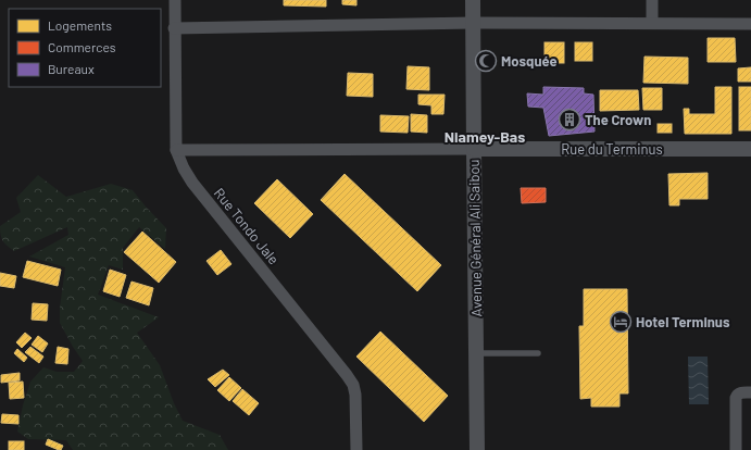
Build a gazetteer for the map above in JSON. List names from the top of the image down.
{
  "streets": {
    "street": ["Rue du Terminus", "Rue Tondo Jale", "Avenue Général Ali Saibou"]
  },
  "crossings": [
    ["Rue du Terminus", "Avenue Général Ali Saibou"]
  ],
  "districts": ["Niamey-Bas"],
  "places": {
    "mosque": ["Mosquée"],
    "building": ["The Crown"],
    "hotel": ["Hotel Terminus"]
  },
  "legend": ["Logements", "Commerces", "Bureaux"]
}
